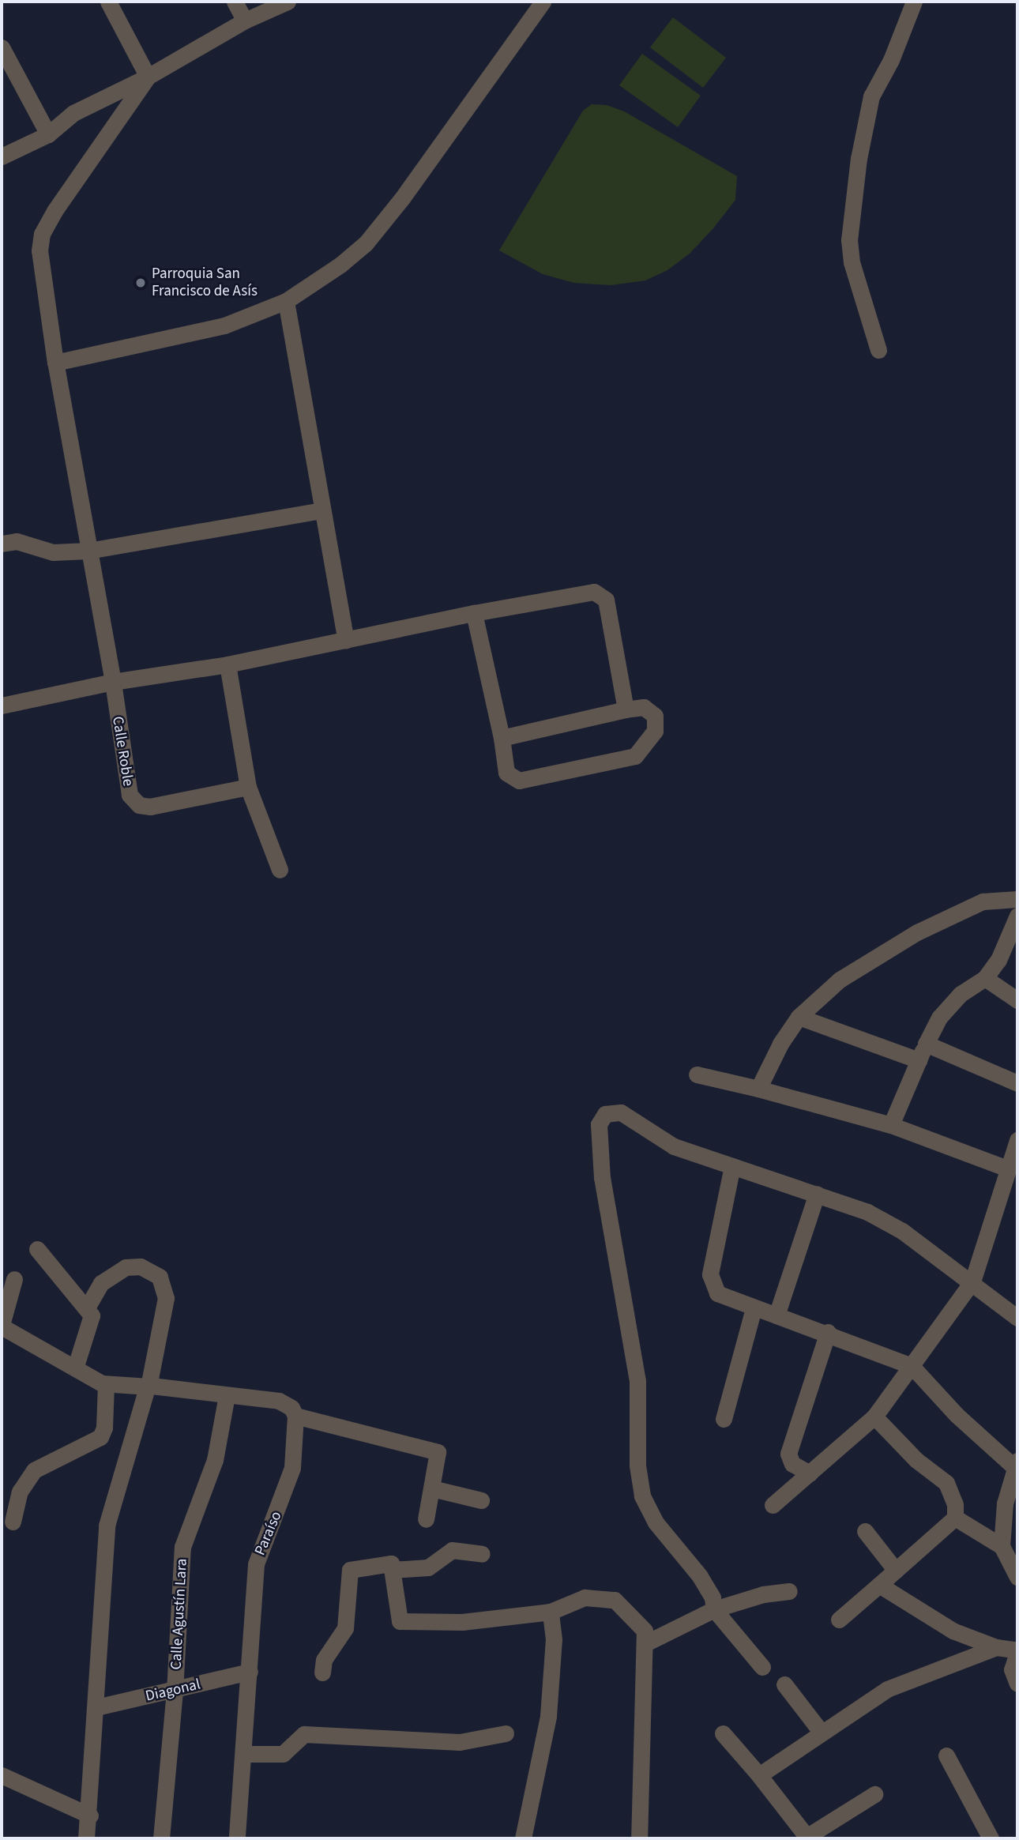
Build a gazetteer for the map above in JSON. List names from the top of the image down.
{
  "streets": {
    "street": [
      "Calle Roble",
      "Paraíso",
      "Calle Agustín Lara",
      "Diagonal"
    ]
  },
  "crossings": [
    ["Paraíso", "Diagonal"],
    ["Calle Agustín Lara", "Diagonal"]
  ],
  "places": ["Parroquia San Francisco de Asís"]
}
